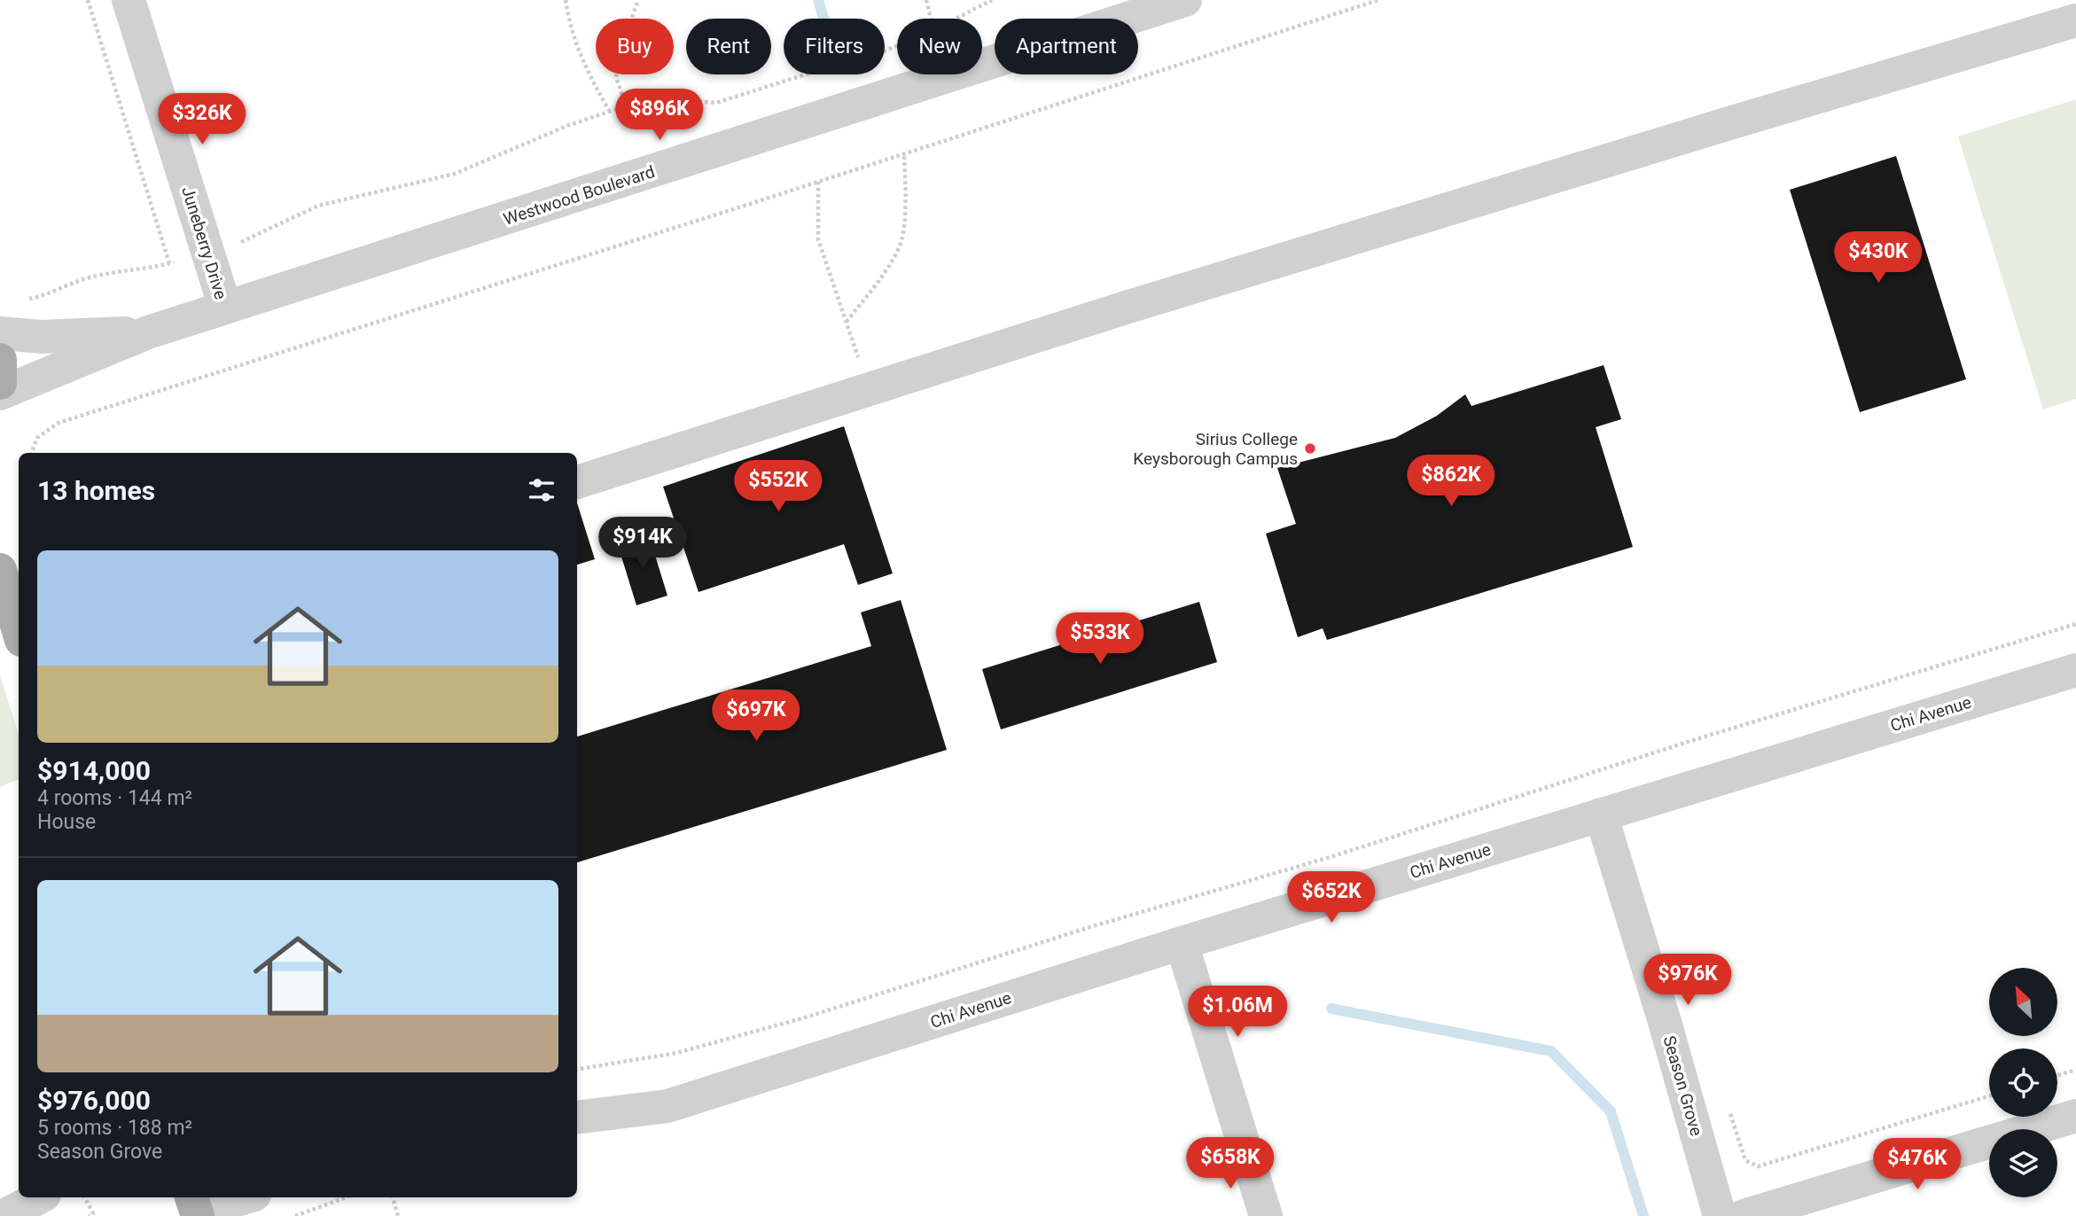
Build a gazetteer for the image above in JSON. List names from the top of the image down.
{
  "streets": {
    "street": [
      "Westwood Boulevard",
      "Juneberry Drive",
      "Chi Avenue",
      "Season Grove"
    ]
  },
  "crossings": [
    ["Westwood Boulevard", "Juneberry Drive"],
    ["Chi Avenue", "Season Grove"]
  ],
  "places": ["Sirius College Keysborough Campus"],
  "north": "top left",
  "page": {
    "chip": [
      "Buy",
      "Rent",
      "Filters",
      "New",
      "Apartment"
    ],
    "price": [
      "$896K",
      "$326K",
      "$430K",
      "$862K",
      "$552K",
      "$914K",
      "$533K",
      "$697K",
      "$652K",
      "$976K",
      "$1.06M",
      "$658K",
      "$476K"
    ],
    "heading": "13 homes",
    "list": [
      {
        "name": "$914,000",
        "note": "4 rooms · 144 m² · House"
      },
      {
        "name": "$976,000",
        "note": "5 rooms · 188 m² · Season Grove"
      }
    ]
  }
}
